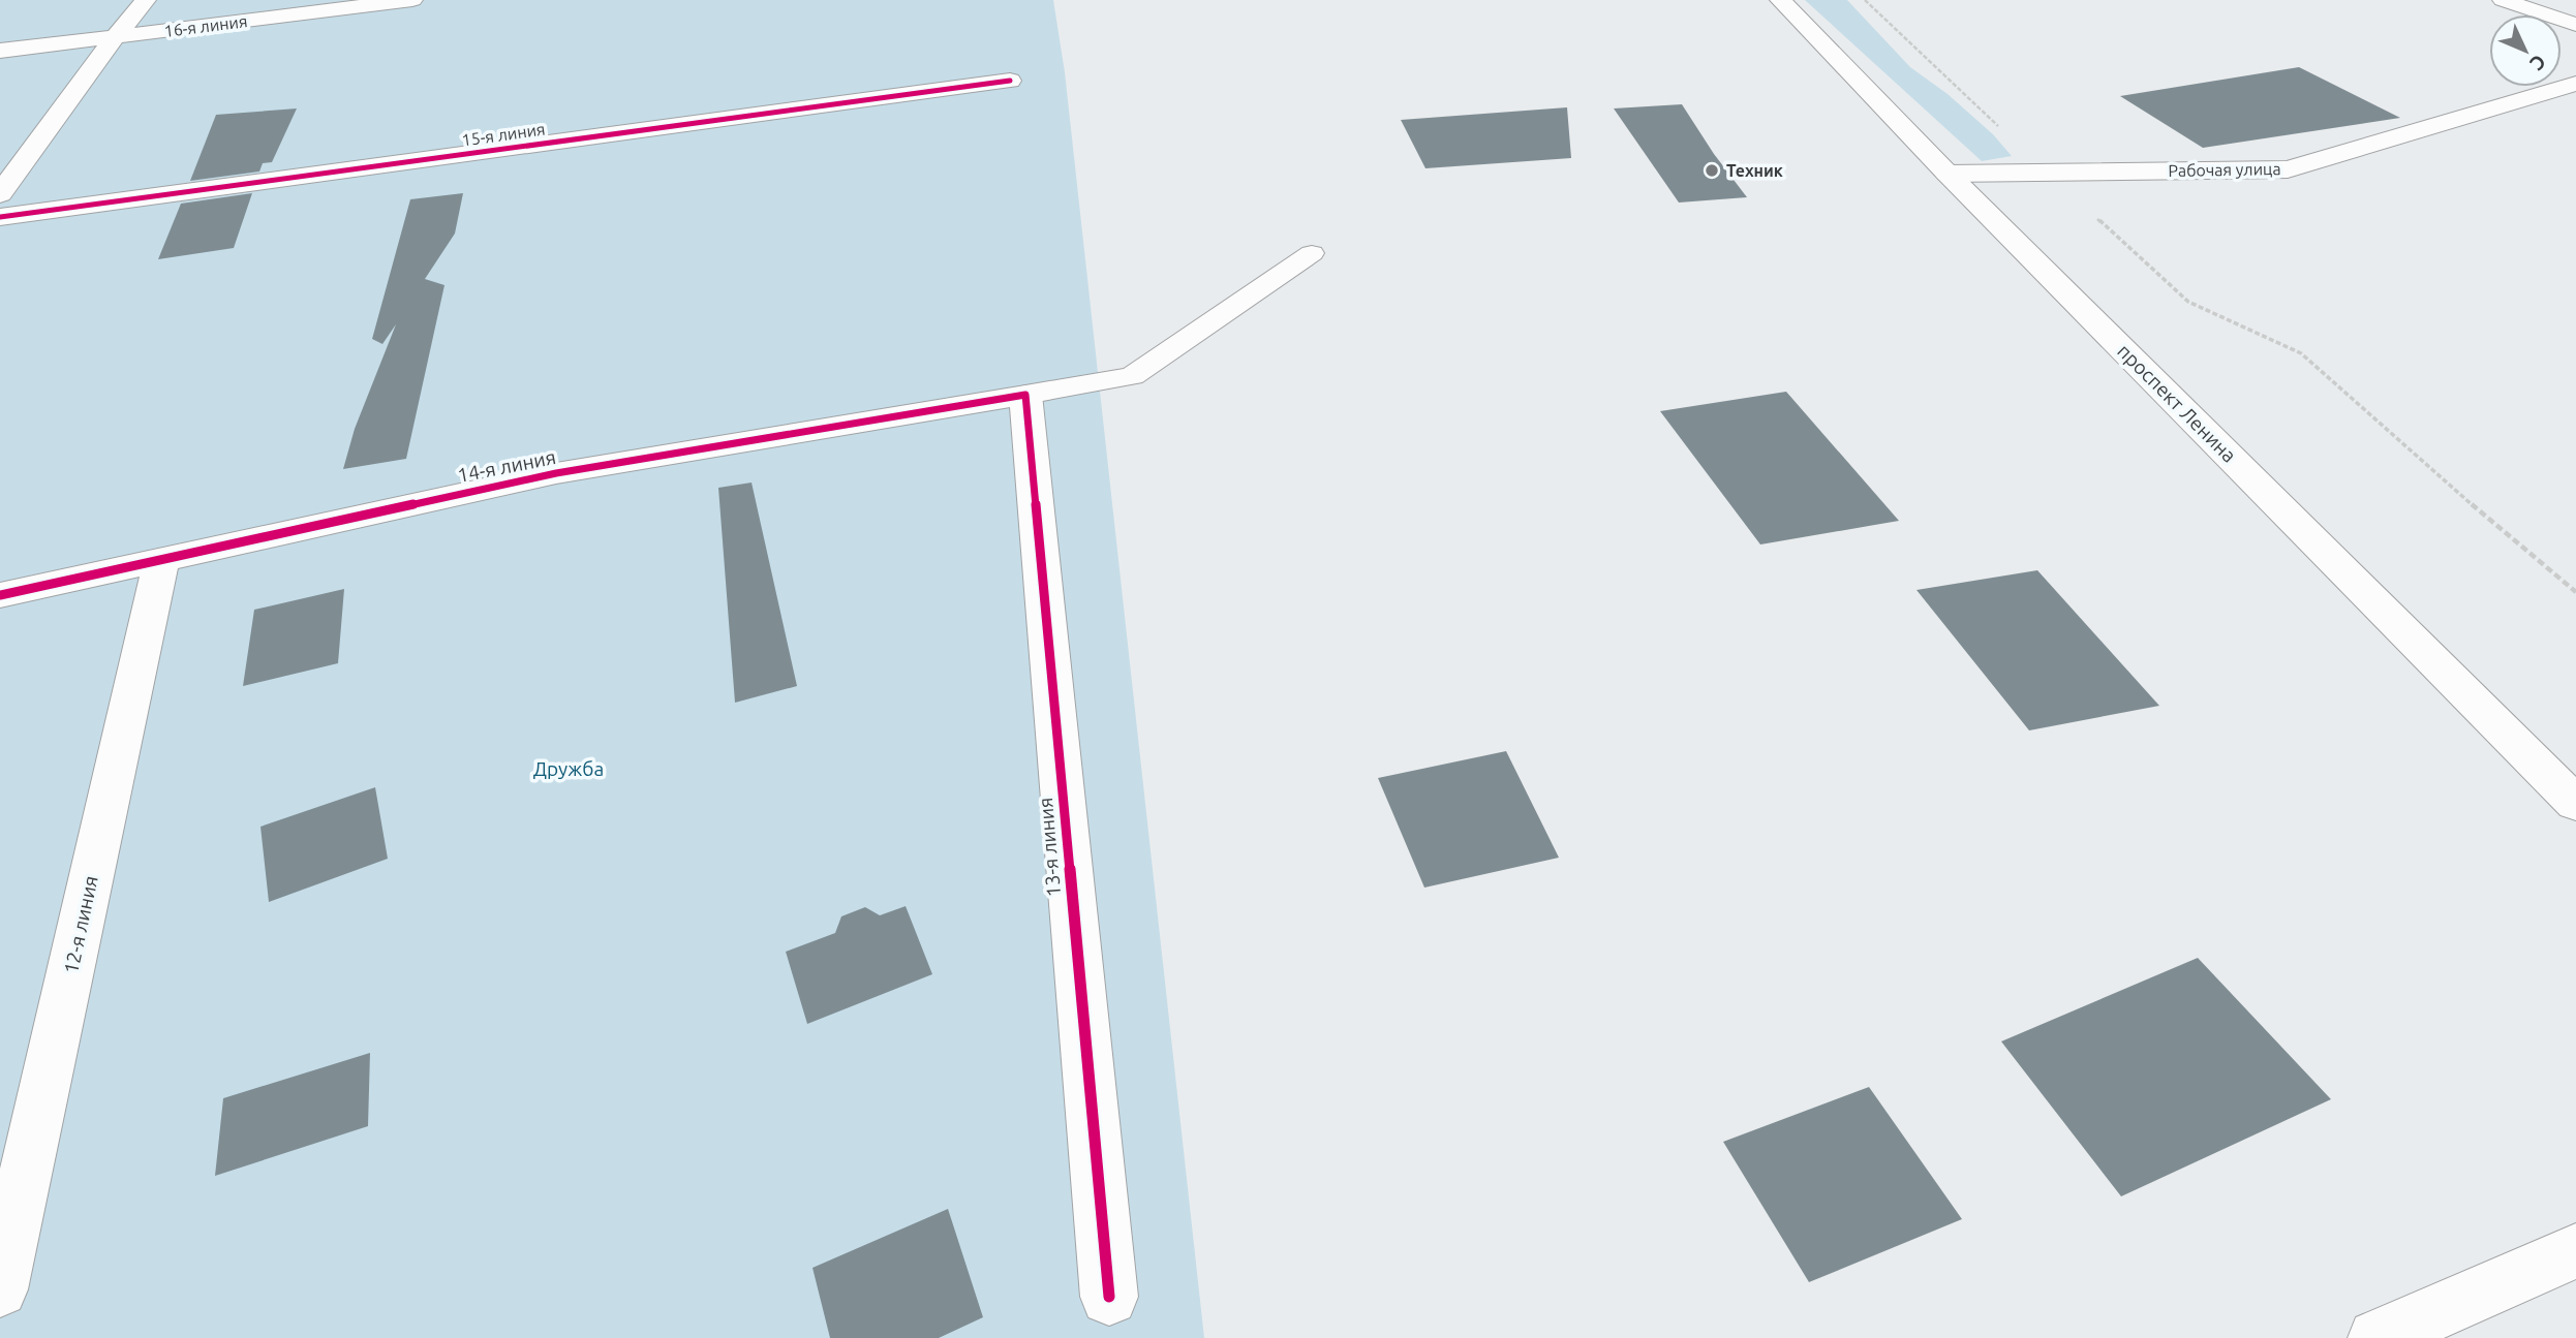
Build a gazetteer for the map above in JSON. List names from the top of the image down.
{
  "streets": {
    "street": [
      "16-я линия",
      "15-я линия",
      "Рабочая улица",
      "проспект Ленина",
      "14-я линия",
      "13-я линия",
      "12-я линия"
    ]
  },
  "crossings": [
    ["Рабочая улица", "проспект Ленина"],
    ["14-я линия", "13-я линия"],
    ["14-я линия", "12-я линия"]
  ],
  "parks": ["Дружба"],
  "places": ["Техник"],
  "north": "bottom right"
}
